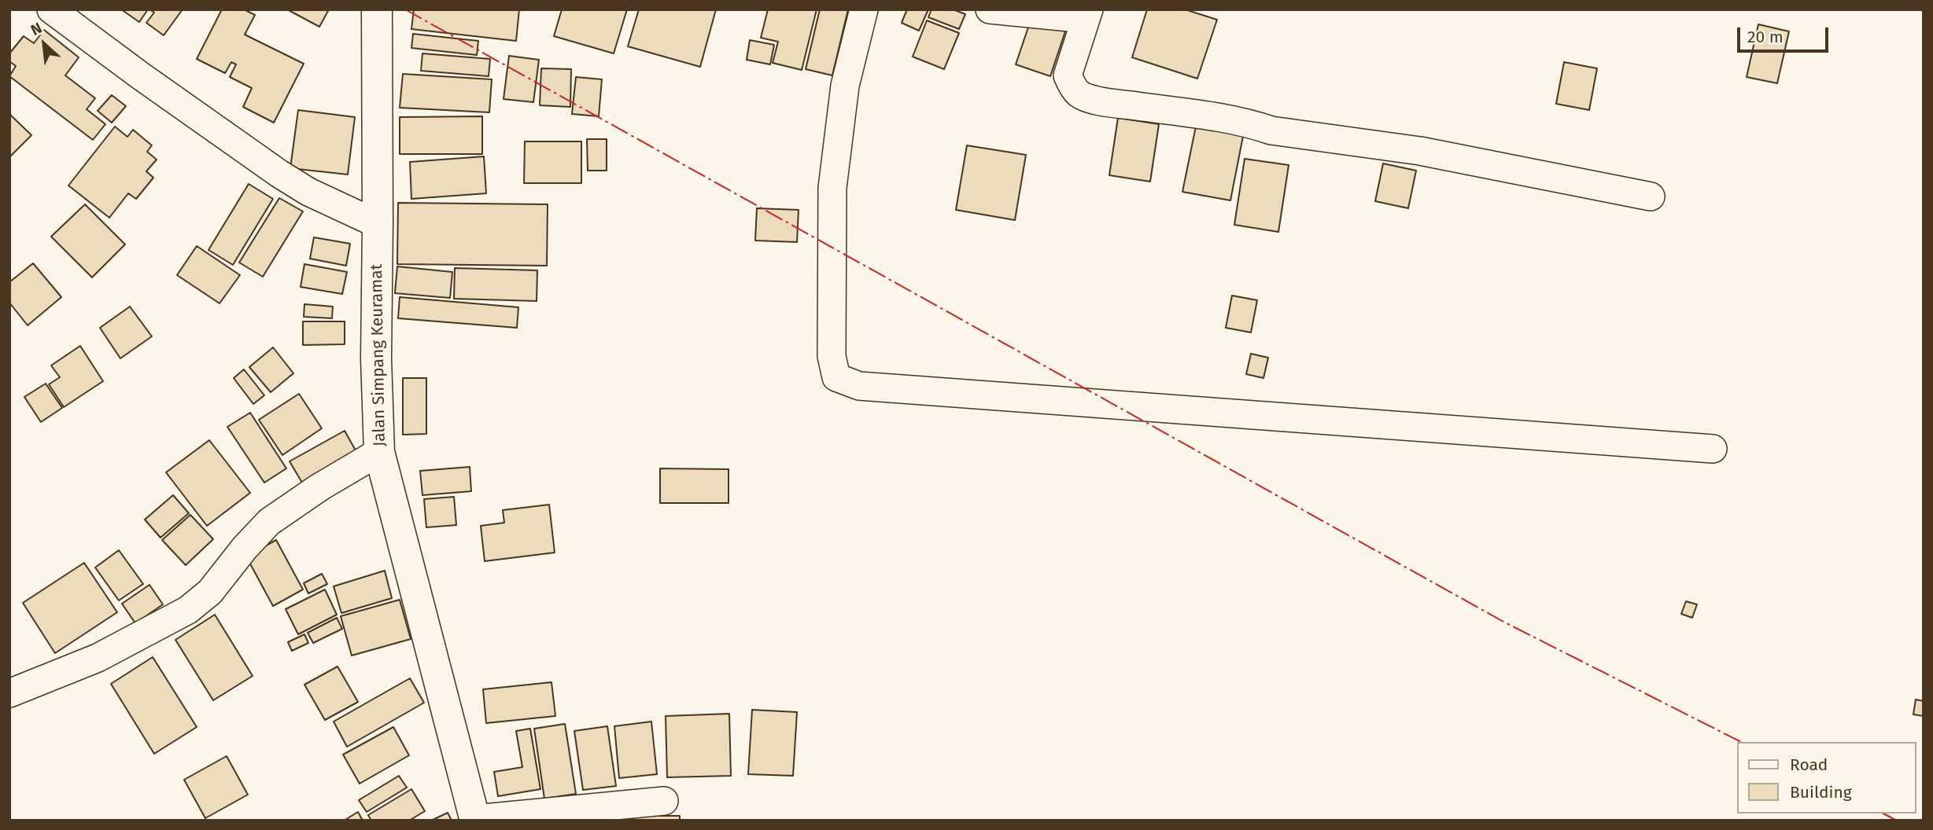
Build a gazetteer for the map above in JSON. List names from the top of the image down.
{
  "streets": {
    "main road": ["Jalan Simpang Keuramat"]
  },
  "legend": ["Road", "Building"],
  "scale_bar": "20 m",
  "north": "top left"
}
